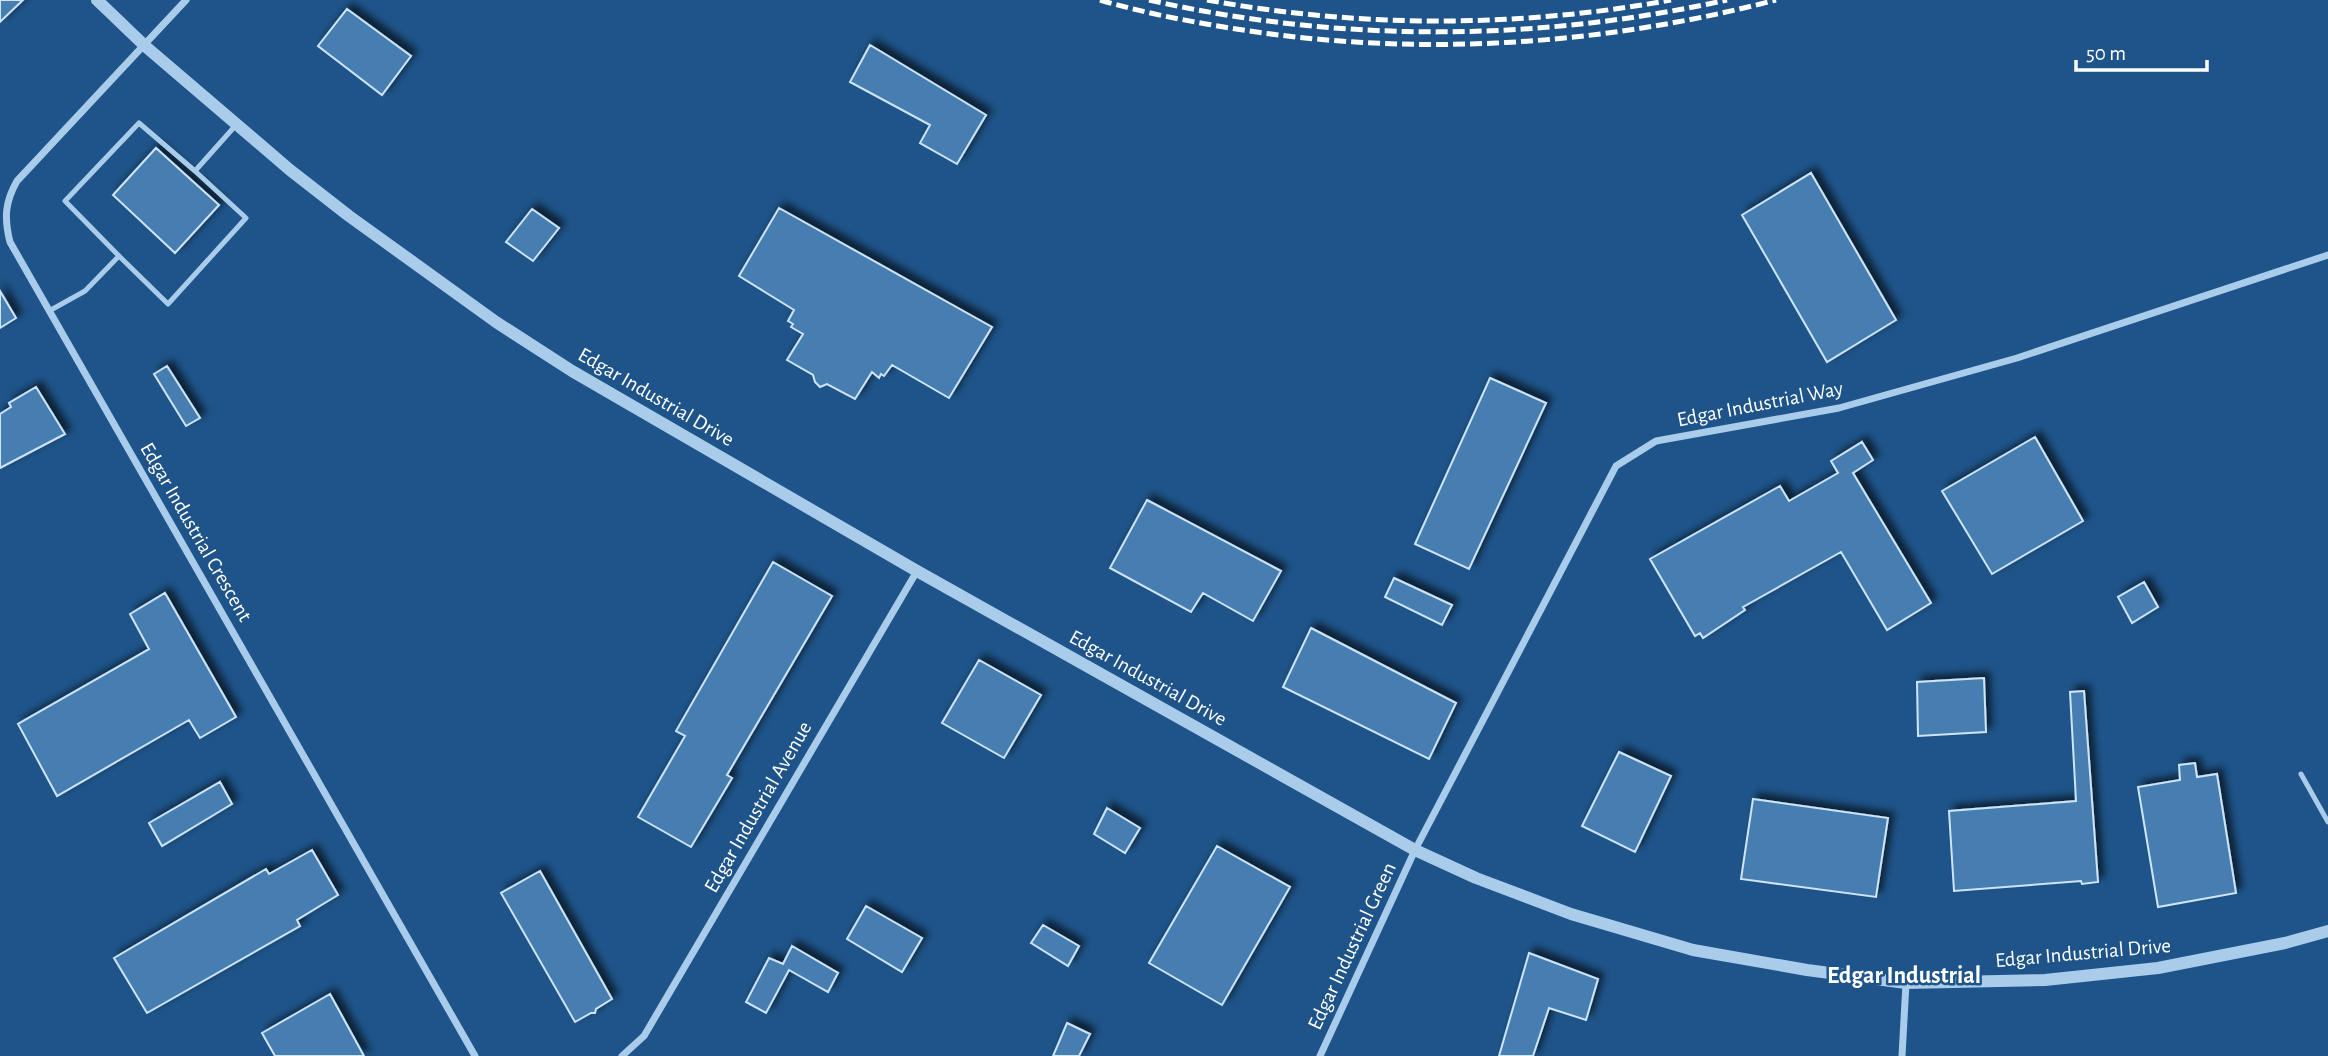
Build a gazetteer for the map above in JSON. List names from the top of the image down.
{
  "streets": {
    "street": [
      "Edgar Industrial Drive",
      "Edgar Industrial Way",
      "Edgar Industrial Crescent",
      "Edgar Industrial Avenue",
      "Edgar Industrial Green"
    ]
  },
  "crossings": [
    ["Edgar Industrial Drive", "Edgar Industrial Way"],
    ["Edgar Industrial Drive", "Edgar Industrial Crescent"],
    ["Edgar Industrial Drive", "Edgar Industrial Avenue"],
    ["Edgar Industrial Drive", "Edgar Industrial Green"],
    ["Edgar Industrial Way", "Edgar Industrial Green"]
  ],
  "districts": ["Edgar Industrial"],
  "scale_bar": "50 m"
}
